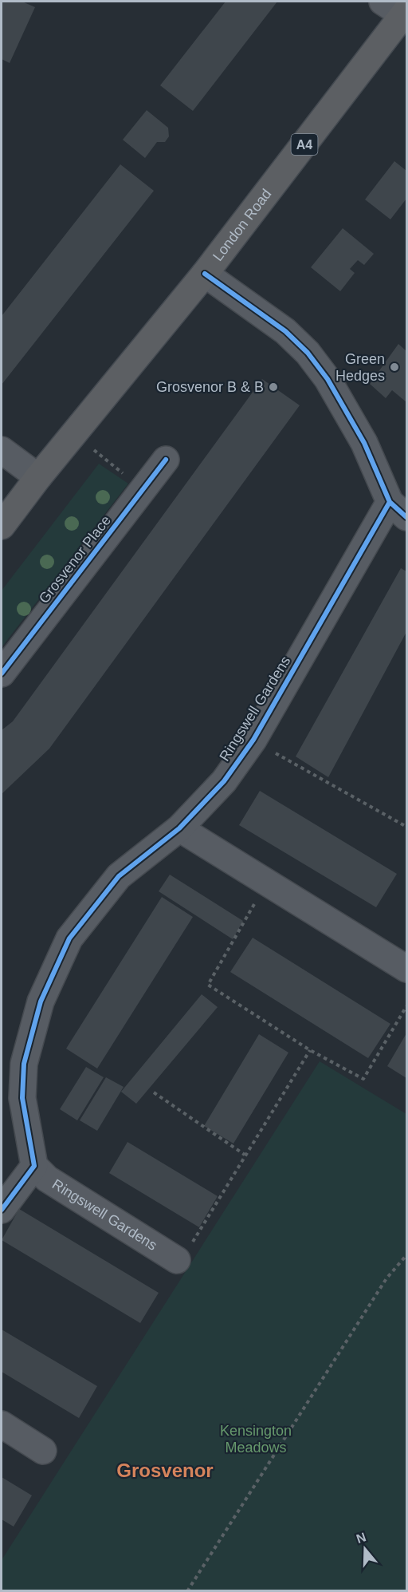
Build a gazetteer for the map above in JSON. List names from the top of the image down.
{
  "streets": {
    "highway": ["A4", "London Road"],
    "street": ["Grosvenor Place", "Ringswell Gardens"]
  },
  "districts": ["Grosvenor"],
  "parks": ["Kensington Meadows"],
  "places": ["Green Hedges", "Grosvenor B & B"],
  "north": "top"
}
